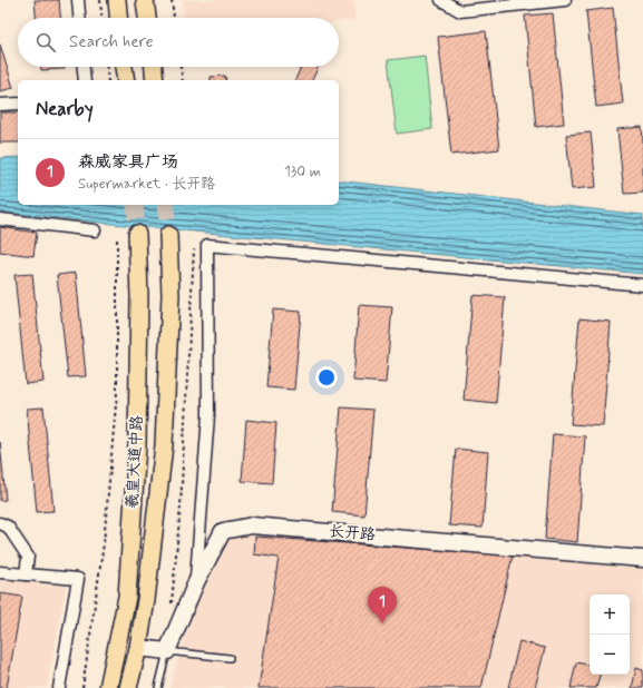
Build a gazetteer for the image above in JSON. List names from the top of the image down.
{
  "streets": {
    "main road": ["羲皇大道中路"],
    "street": ["长开路"]
  },
  "page": {
    "search": "Search here",
    "heading": "Nearby",
    "list": [
      {
        "mark": "1",
        "name": "森威家具广场",
        "note": "Supermarket · 长开路",
        "value": "130 m"
      }
    ],
    "pins": "1",
    "map_buttons": ["+", "−"]
  }
}
